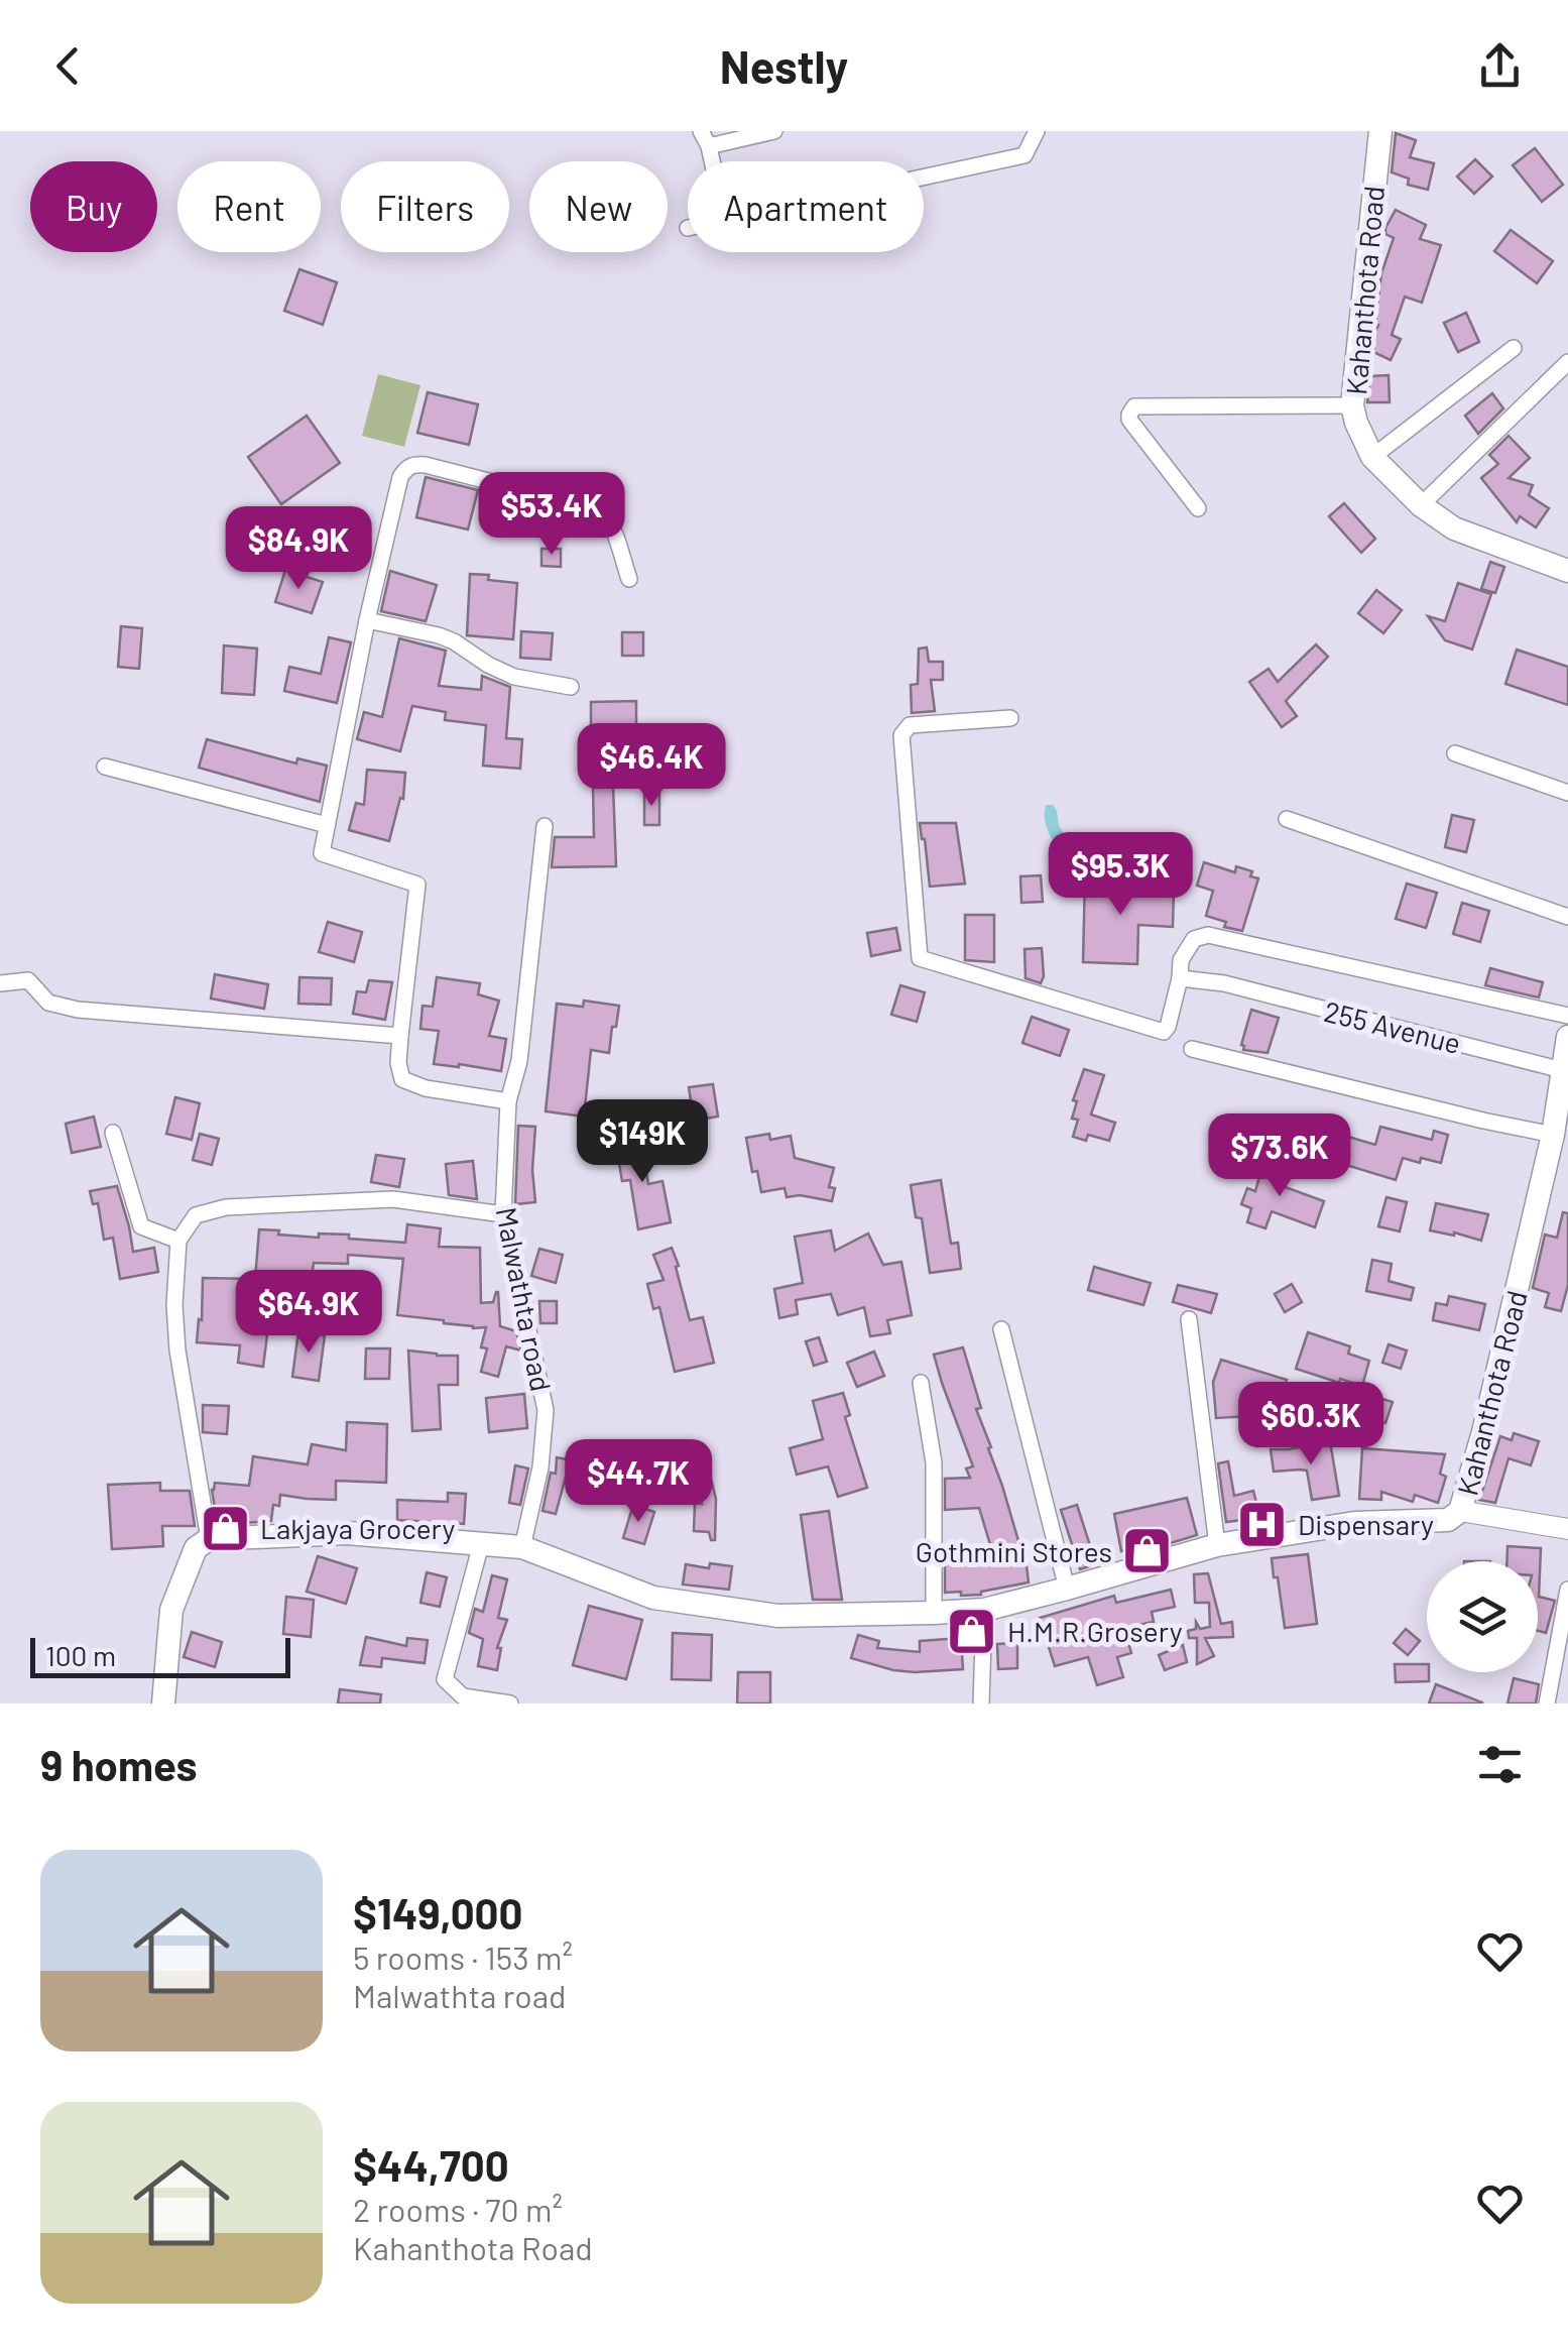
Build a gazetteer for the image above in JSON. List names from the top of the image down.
{
  "streets": {
    "main road": ["Kahanthota Road"],
    "street": ["255 Avenue", "Malwathta road"]
  },
  "crossings": [
    ["Kahanthota Road", "255 Avenue"],
    ["Kahanthota Road", "Malwathta road"]
  ],
  "places": {
    "hospital": ["Dispensary"],
    "shop": ["Lakjaya Grocery", "Gothmini Stores", "H.M.R.Grosery"]
  },
  "scale_bar": "100 m",
  "page": {
    "header": "Nestly",
    "chip": [
      "Buy",
      "Rent",
      "Filters",
      "New",
      "Apartment"
    ],
    "price": [
      "$53.4K",
      "$84.9K",
      "$46.4K",
      "$95.3K",
      "$149K",
      "$73.6K",
      "$64.9K",
      "$60.3K",
      "$44.7K"
    ],
    "scale": "100 m",
    "heading": "9 homes",
    "list": [
      {
        "name": "$149,000",
        "note": "5 rooms · 153 m² · Malwathta road"
      },
      {
        "name": "$44,700",
        "note": "2 rooms · 70 m² · Kahanthota Road"
      }
    ]
  }
}
